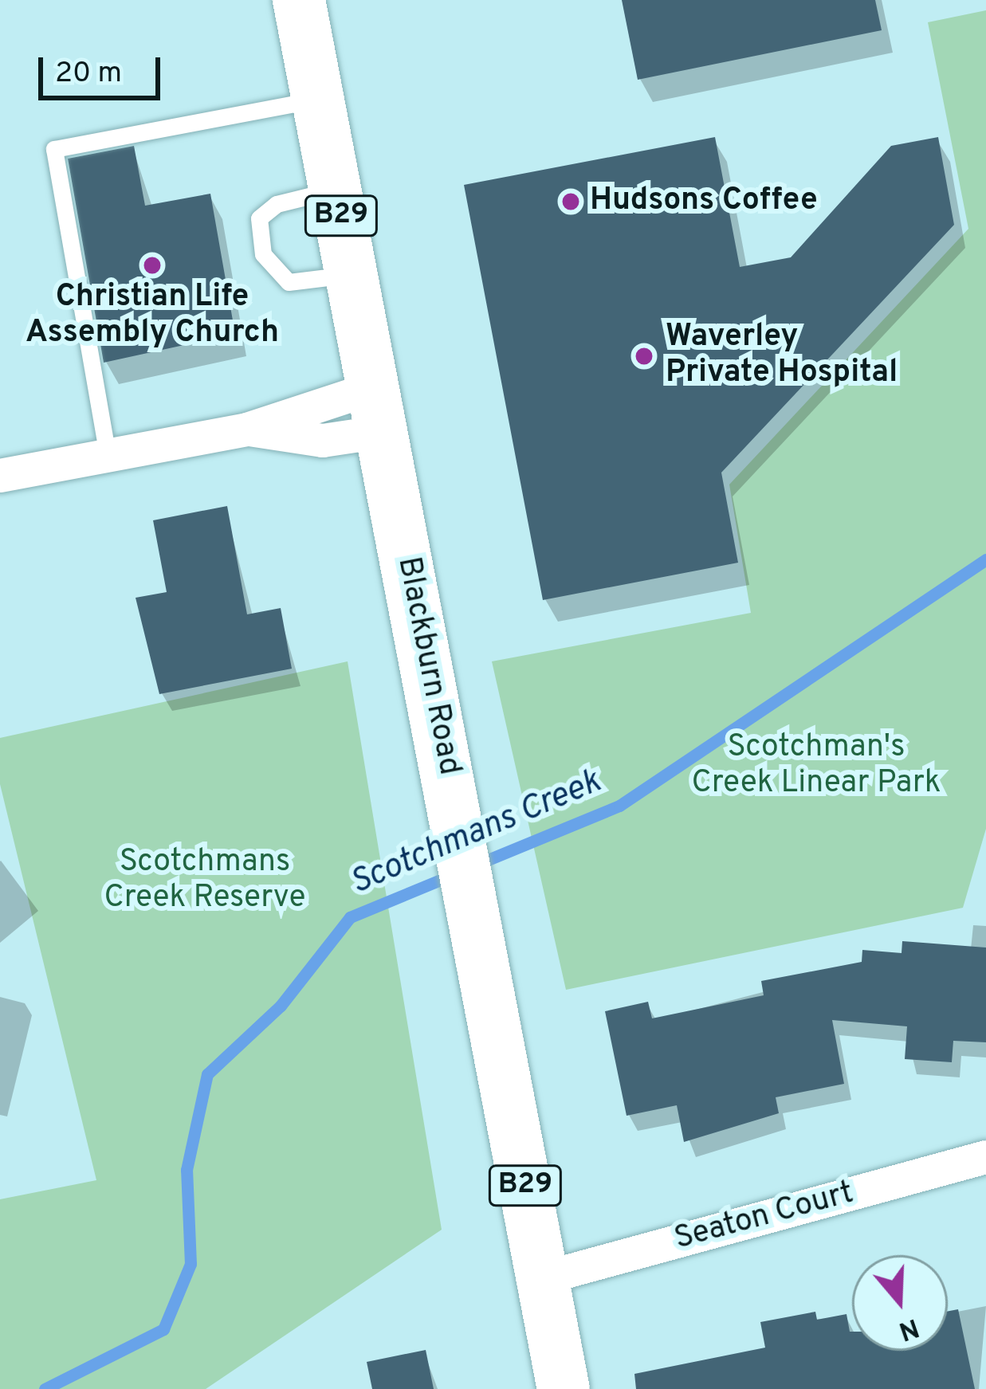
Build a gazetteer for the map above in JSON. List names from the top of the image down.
{
  "streets": {
    "main road": ["B29", "Blackburn Road"],
    "street": ["Seaton Court"]
  },
  "crossings": [
    ["Blackburn Road", "Seaton Court"]
  ],
  "water": ["Scotchmans Creek"],
  "parks": ["Scotchman's Creek Linear Park", "Scotchmans Creek Reserve"],
  "places": ["Hudsons Coffee", "Christian Life Assembly Church", "Waverley Private Hospital"],
  "scale_bar": "20 m",
  "north": "bottom"
}
